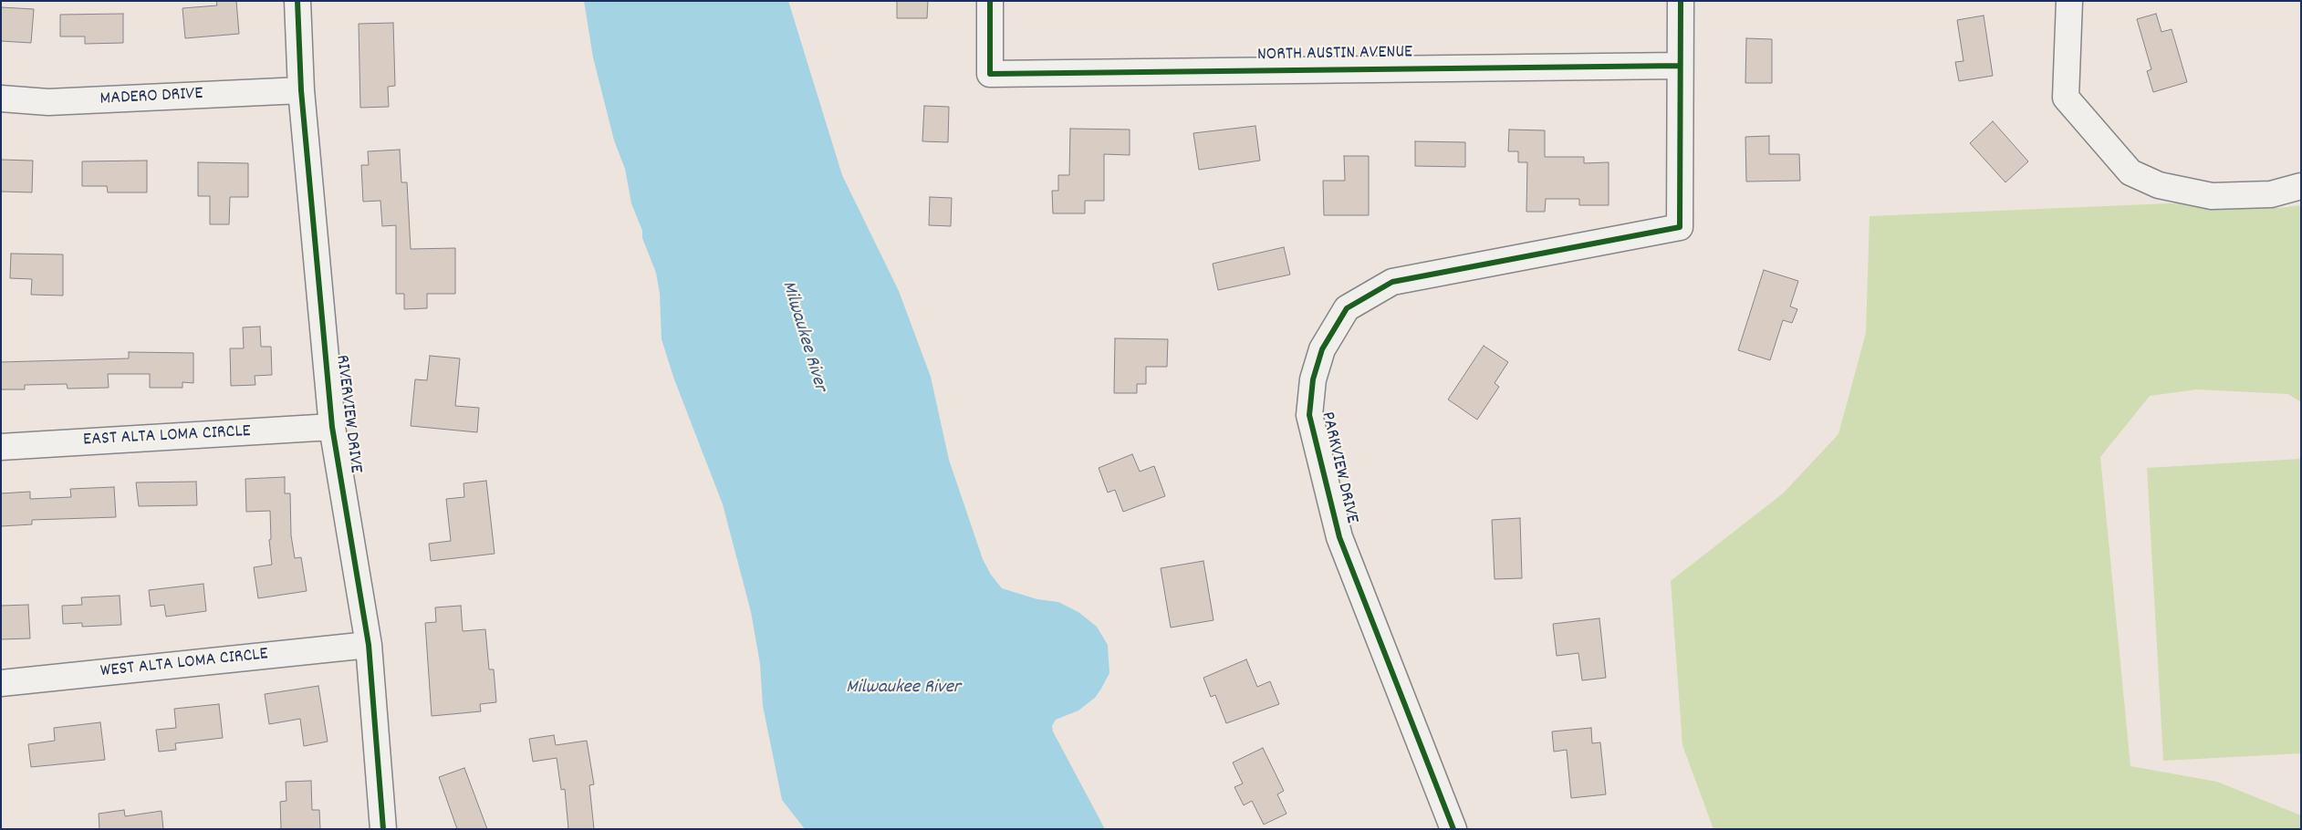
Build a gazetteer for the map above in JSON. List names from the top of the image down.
{
  "streets": {
    "street": [
      "NORTH AUSTIN AVENUE",
      "MADERO DRIVE",
      "RIVERVIEW DRIVE",
      "EAST ALTA LOMA CIRCLE",
      "PARKVIEW DRIVE",
      "WEST ALTA LOMA CIRCLE"
    ]
  },
  "crossings": [
    ["NORTH AUSTIN AVENUE", "PARKVIEW DRIVE"],
    ["MADERO DRIVE", "RIVERVIEW DRIVE"],
    ["RIVERVIEW DRIVE", "EAST ALTA LOMA CIRCLE"],
    ["RIVERVIEW DRIVE", "WEST ALTA LOMA CIRCLE"]
  ],
  "water": ["Milwaukee River"]
}
